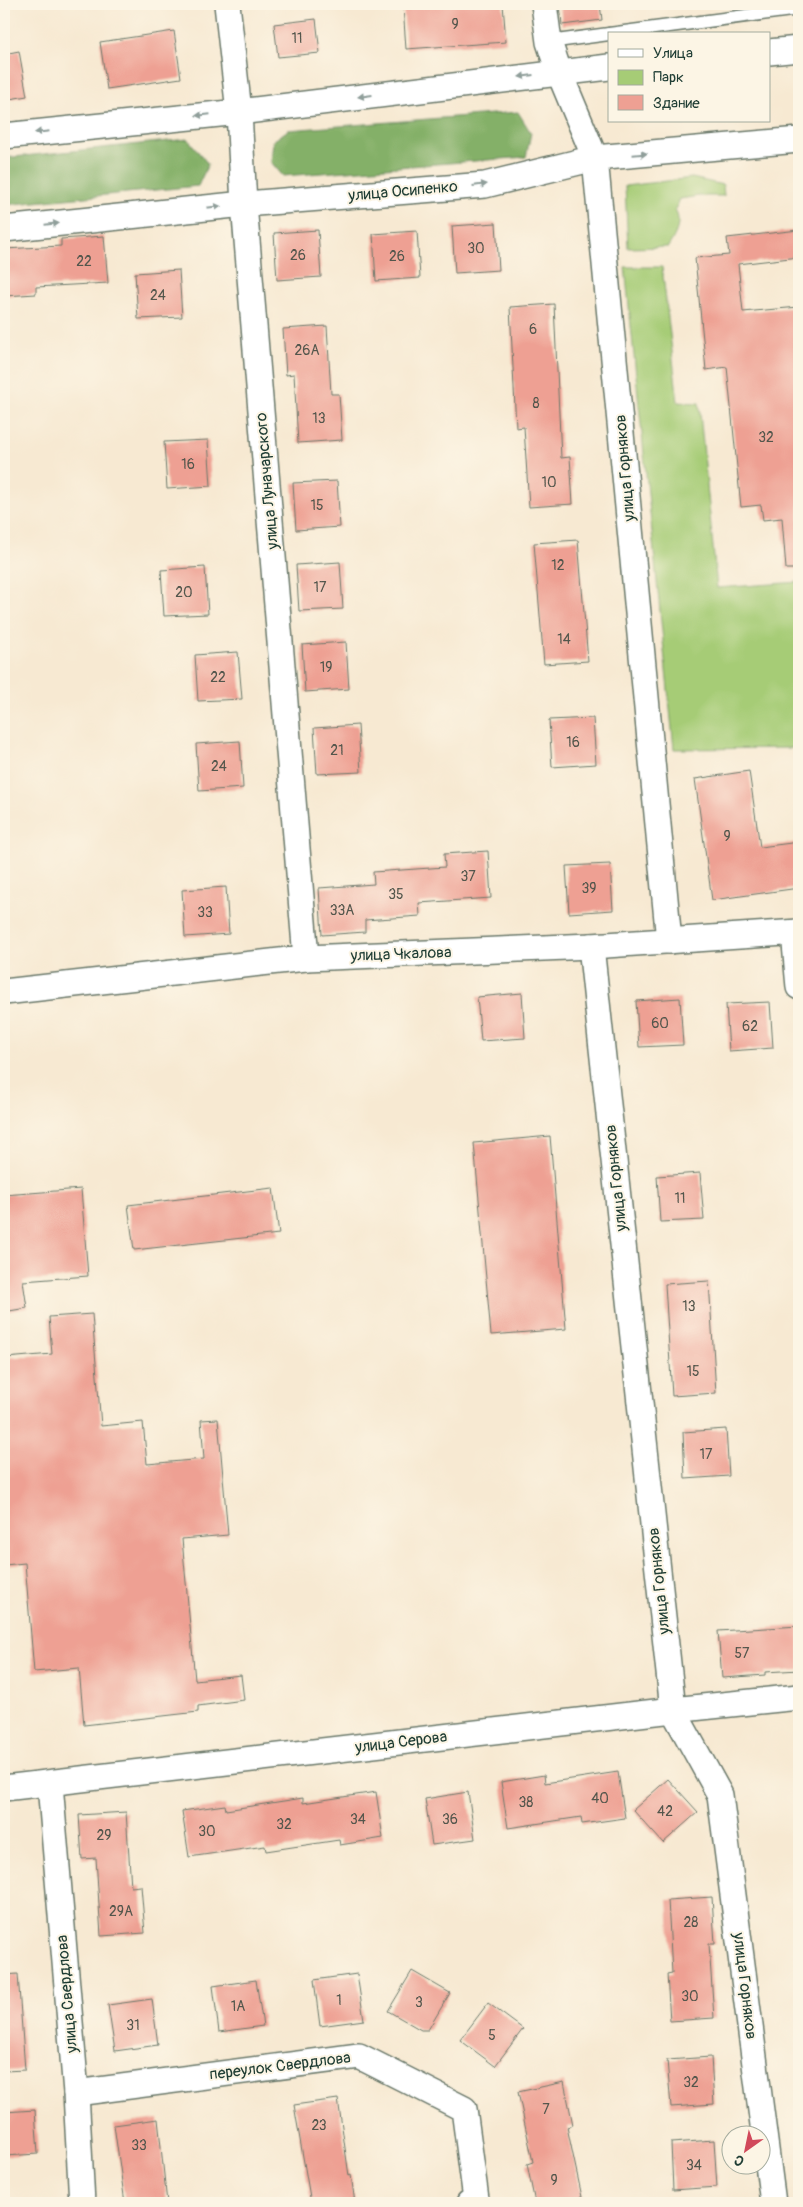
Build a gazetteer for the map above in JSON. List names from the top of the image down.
{
  "streets": {
    "street": [
      "улица Осипенко",
      "улица Горняков",
      "улица Луначарского",
      "улица Чкалова",
      "улица Серова",
      "улица Свердлова",
      "переулок Свердлова"
    ]
  },
  "crossings": [
    ["улица Осипенко", "улица Горняков"],
    ["улица Осипенко", "улица Луначарского"],
    ["улица Горняков", "улица Чкалова"],
    ["улица Горняков", "улица Серова"],
    ["улица Луначарского", "улица Чкалова"],
    ["улица Серова", "улица Свердлова"],
    ["улица Свердлова", "переулок Свердлова"]
  ],
  "house_numbers": [
    "9",
    "11",
    "30",
    "26",
    "26",
    "22",
    "24",
    "6",
    "26А",
    "8",
    "13",
    "32",
    "16",
    "10",
    "15",
    "12",
    "17",
    "20",
    "14",
    "19",
    "22",
    "16",
    "21",
    "24",
    "9",
    "37",
    "39",
    "35",
    "33А",
    "33",
    "60",
    "62",
    "11",
    "13",
    "15",
    "17",
    "57",
    "40",
    "38",
    "42",
    "34",
    "36",
    "32",
    "30",
    "29",
    "29А",
    "28",
    "30",
    "1",
    "3",
    "1А",
    "31",
    "5",
    "32",
    "7",
    "23",
    "33",
    "34",
    "9"
  ],
  "legend": ["Улица", "Парк", "Здание"],
  "north": "bottom left"
}
